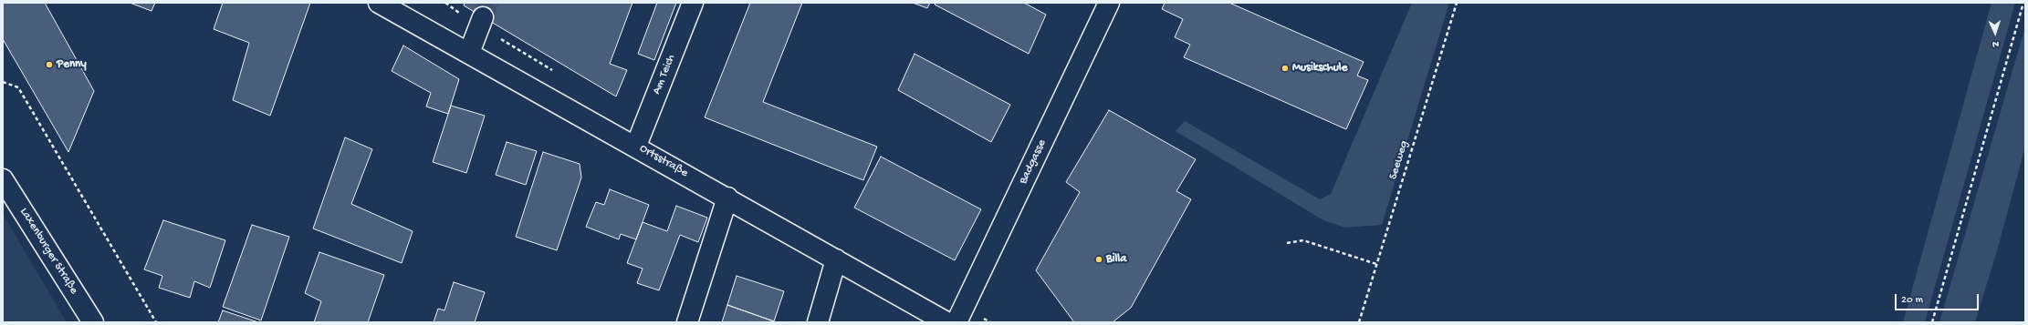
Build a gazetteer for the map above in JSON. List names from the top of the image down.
{
  "streets": {
    "street": [
      "Am Teich",
      "Ortsstraße",
      "Badgasse",
      "Laxenburger Straße"
    ],
    "path": ["Seeweg"]
  },
  "crossings": [
    ["Am Teich", "Ortsstraße"]
  ],
  "places": ["Penny", "Musikschule", "Billa"],
  "scale_bar": "20 m",
  "north": "bottom"
}
